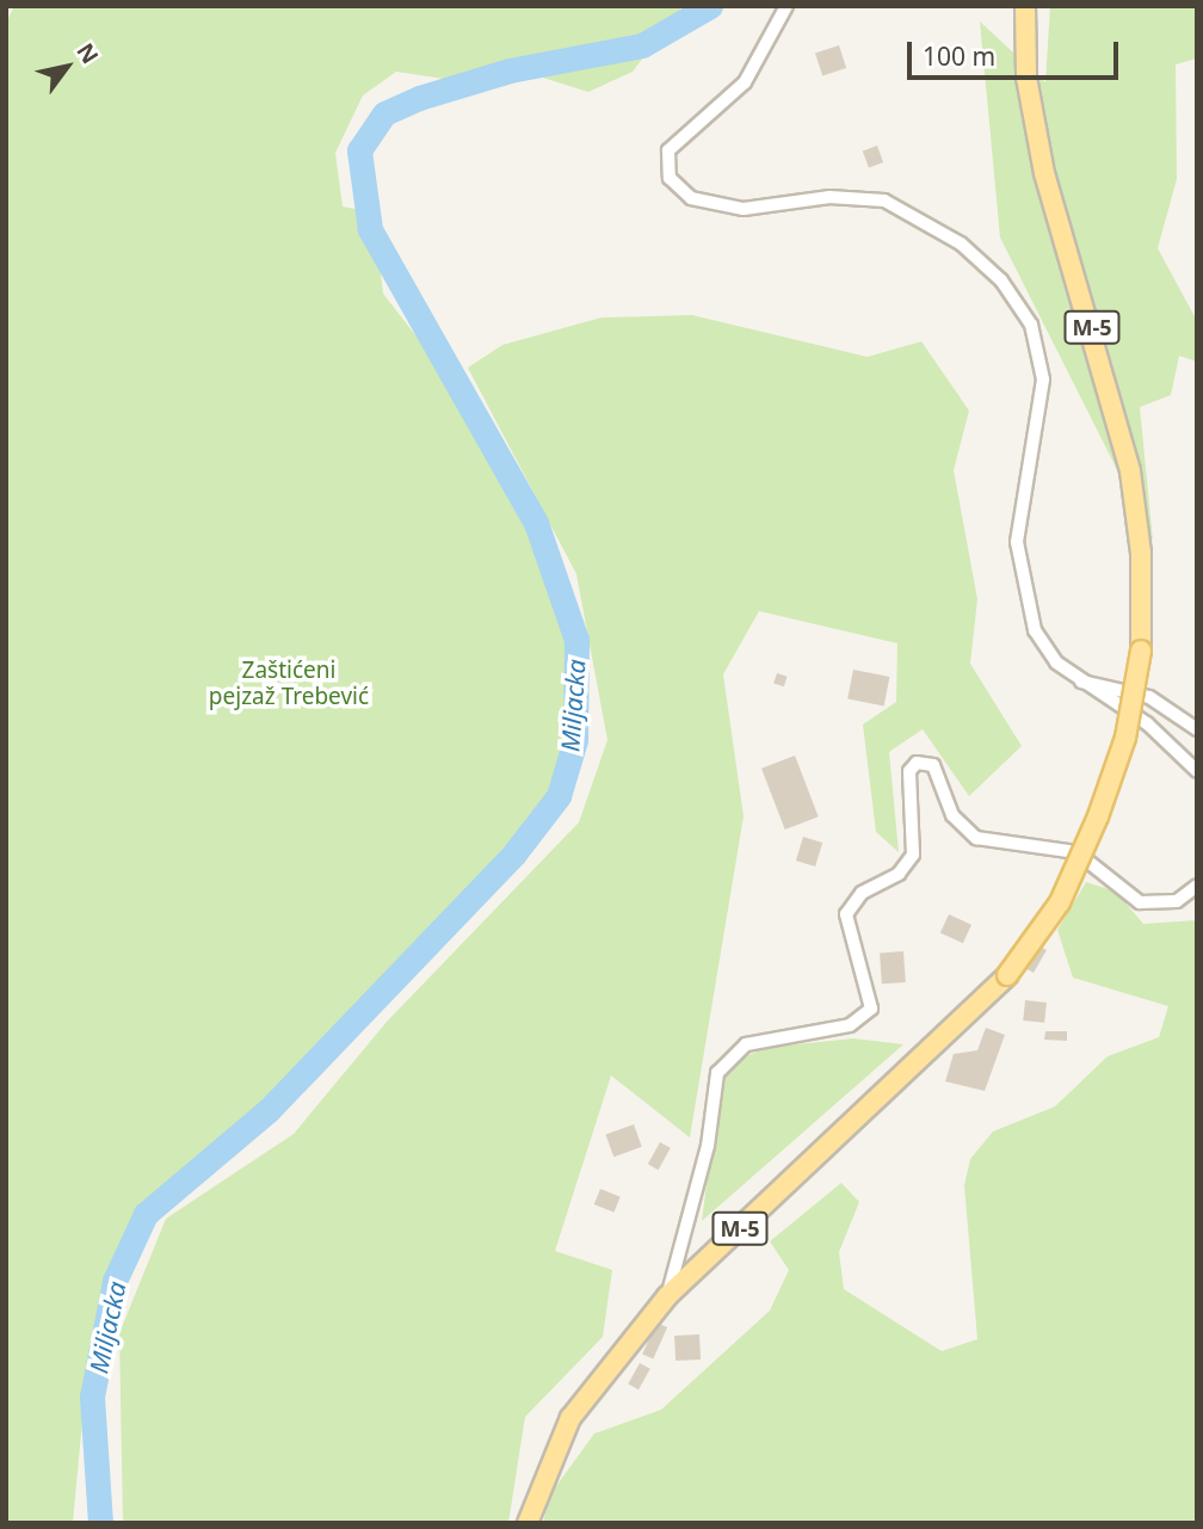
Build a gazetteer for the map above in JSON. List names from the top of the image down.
{
  "streets": {
    "main road": ["M-5"]
  },
  "water": ["Miljacka"],
  "parks": ["Zaštićeni pejzaž Trebević"],
  "scale_bar": "100 m",
  "north": "top right"
}
